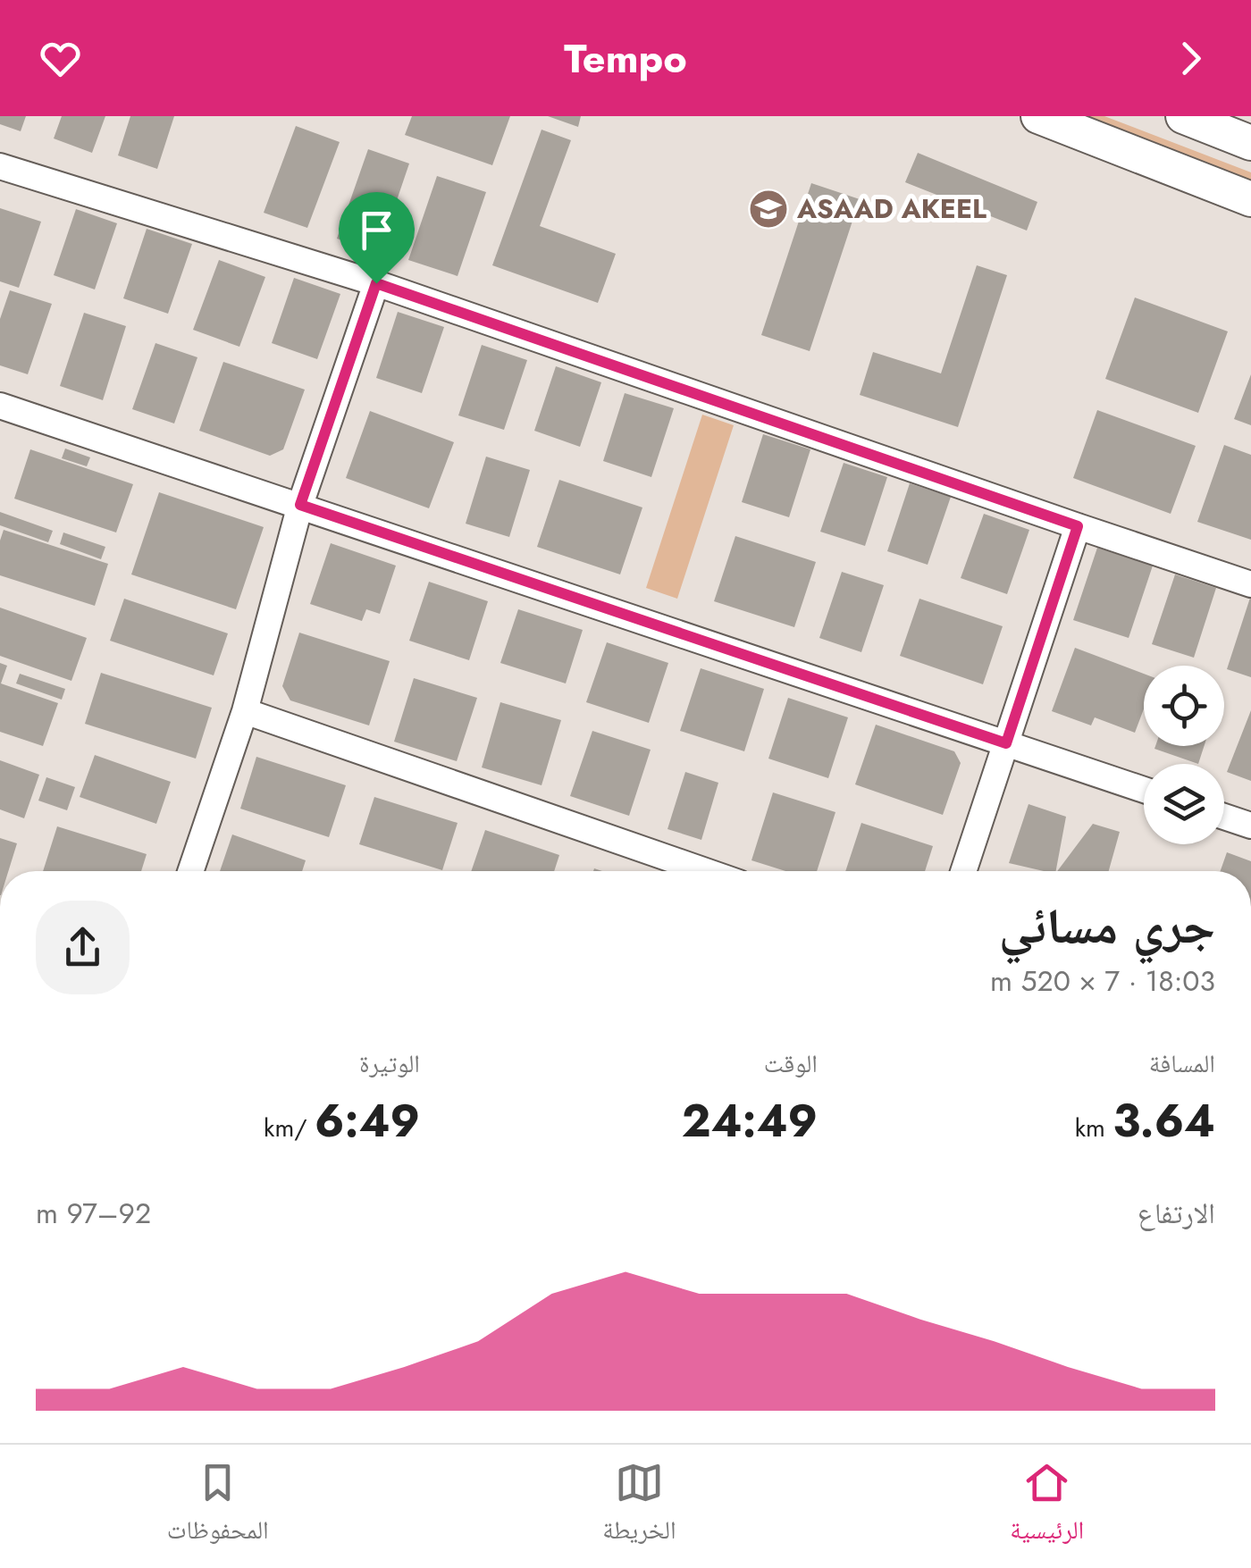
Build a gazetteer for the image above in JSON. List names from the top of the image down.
{
  "places": {
    "school or university": ["ASAAD AKEEL"]
  },
  "page": {
    "header": "Tempo",
    "heading": ["جري مسائي", "18:03 · 7 × 520 m"],
    "stats": [
      ["المسافة", "3.64 km"],
      ["الوقت", "24:49"],
      ["الوتيرة", "6:49 /km"]
    ],
    "chart": ["الارتفاع", "92–97 m"],
    "tabs": ["الرئيسية", "الخريطة", "المحفوظات"]
  }
}
